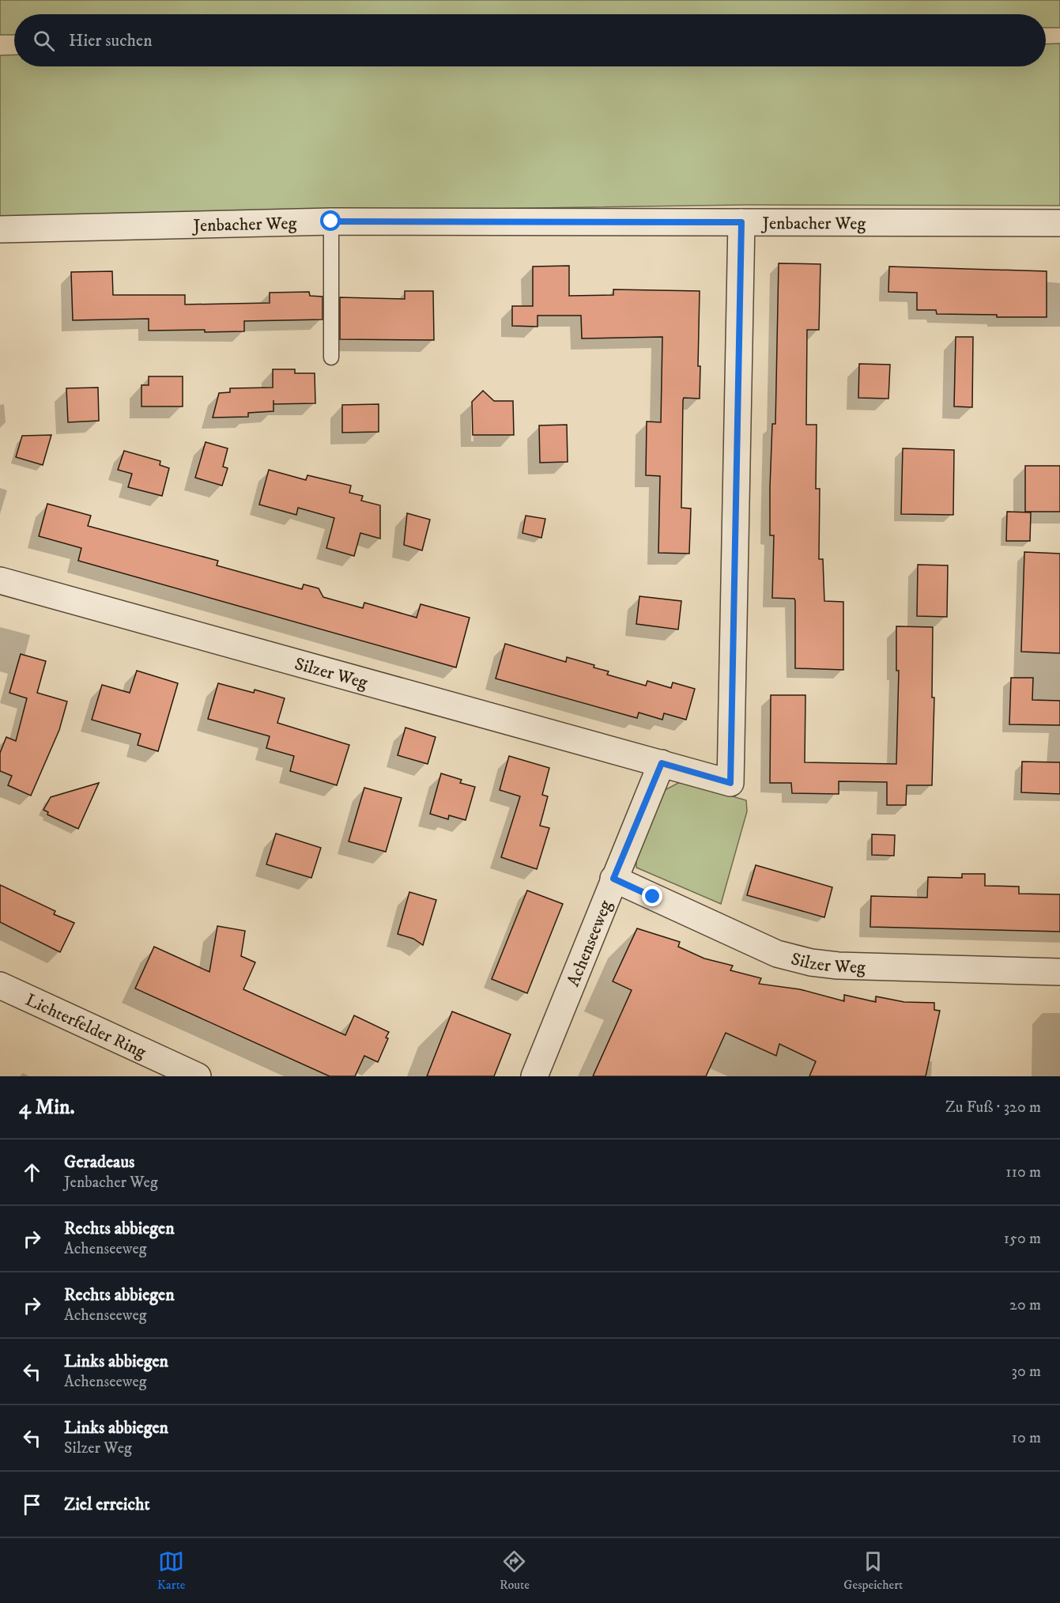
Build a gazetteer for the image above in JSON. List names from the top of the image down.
{
  "streets": {
    "street": [
      "Jenbacher Weg",
      "Silzer Weg",
      "Achenseeweg",
      "Lichterfelder Ring"
    ]
  },
  "crossings": [
    ["Silzer Weg", "Achenseeweg"]
  ],
  "page": {
    "search": "Hier suchen",
    "heading": ["4 Min.", "Zu Fuß · 320 m"],
    "list": [
      ["Geradeaus", "Jenbacher Weg", "110 m"],
      ["Rechts abbiegen", "Achenseeweg", "150 m"],
      ["Rechts abbiegen", "Achenseeweg", "20 m"],
      ["Links abbiegen", "Achenseeweg", "30 m"],
      ["Links abbiegen", "Silzer Weg", "10 m"],
      "Ziel erreicht"
    ],
    "nav": ["Karte", "Route", "Gespeichert"]
  }
}
